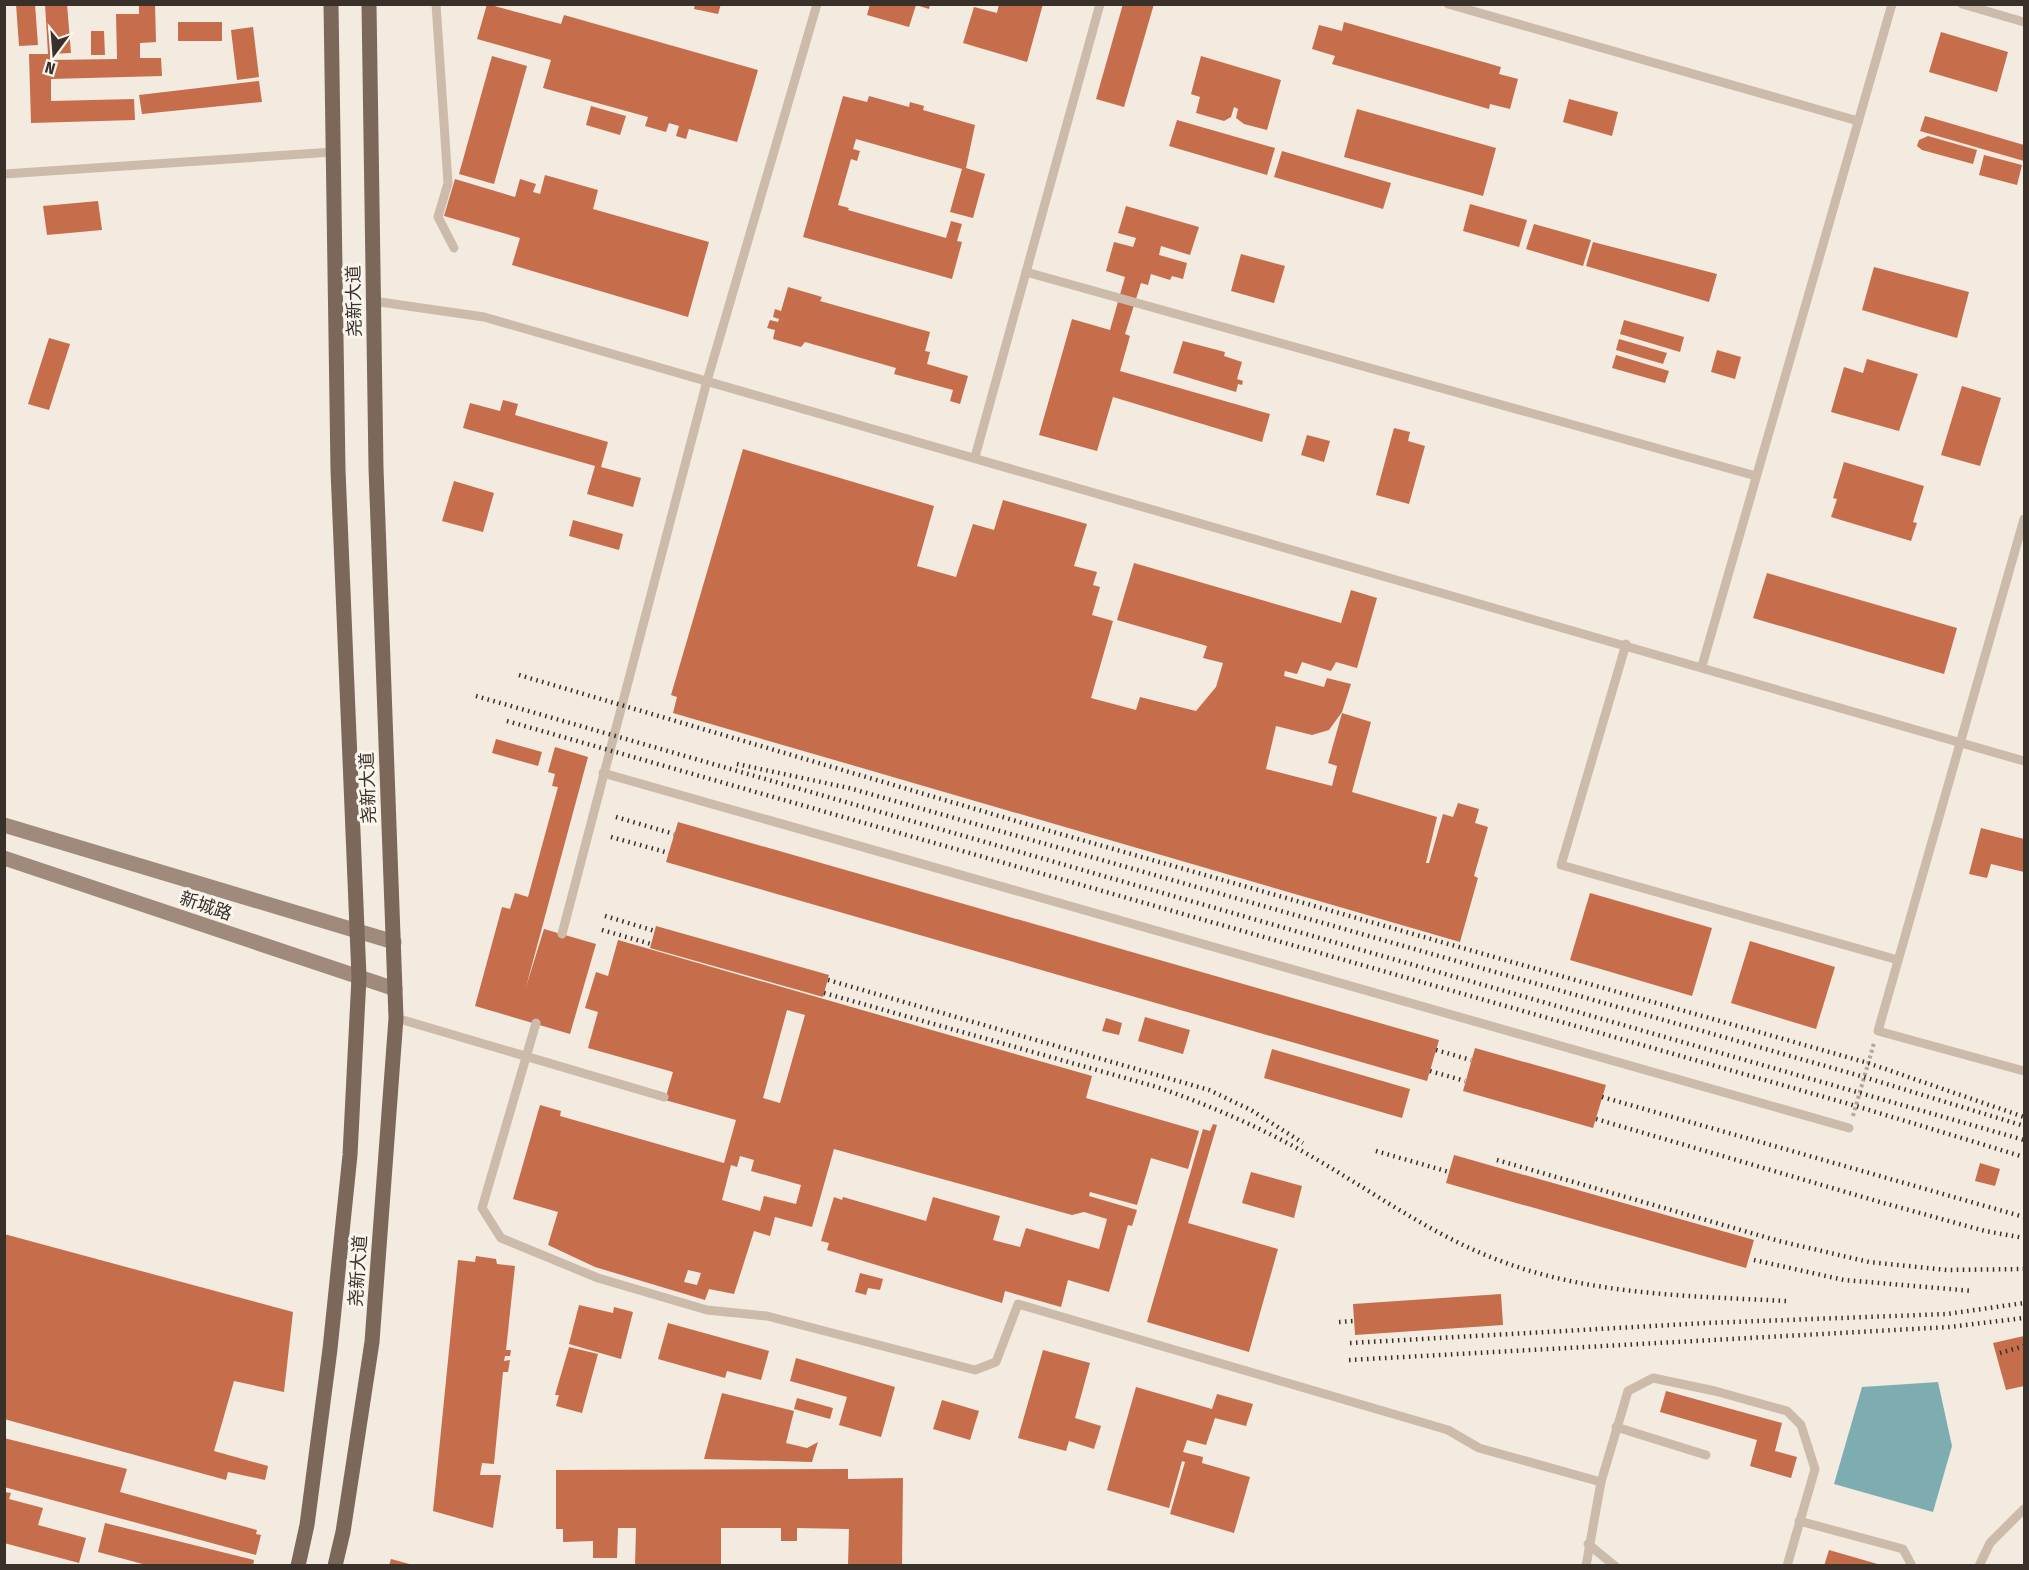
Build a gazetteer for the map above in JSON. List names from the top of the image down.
{
  "streets": {
    "main road": ["尧新大道", "新城路"]
  },
  "crossings": [
    ["尧新大道", "新城路"]
  ],
  "north": "bottom"
}
